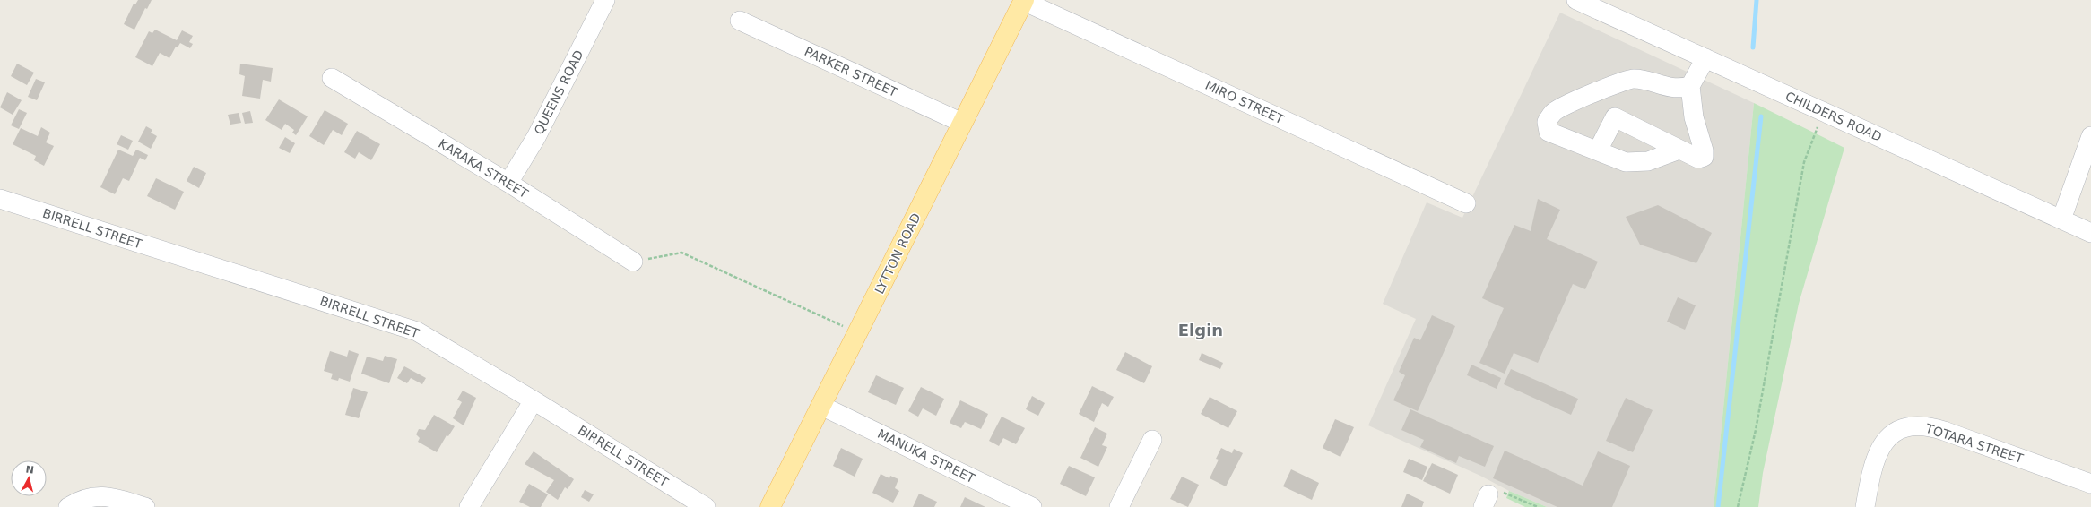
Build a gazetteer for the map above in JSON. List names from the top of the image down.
{
  "streets": {
    "main road": ["LYTTON ROAD"],
    "street": [
      "PARKER STREET",
      "QUEENS ROAD",
      "MIRO STREET",
      "CHILDERS ROAD",
      "KARAKA STREET",
      "BIRRELL STREET",
      "TOTARA STREET",
      "MANUKA STREET"
    ]
  },
  "crossings": [
    ["PARKER STREET", "LYTTON ROAD"],
    ["QUEENS ROAD", "KARAKA STREET"],
    ["MIRO STREET", "LYTTON ROAD"],
    ["LYTTON ROAD", "MANUKA STREET"]
  ],
  "districts": ["Elgin"],
  "north": "top"
}
